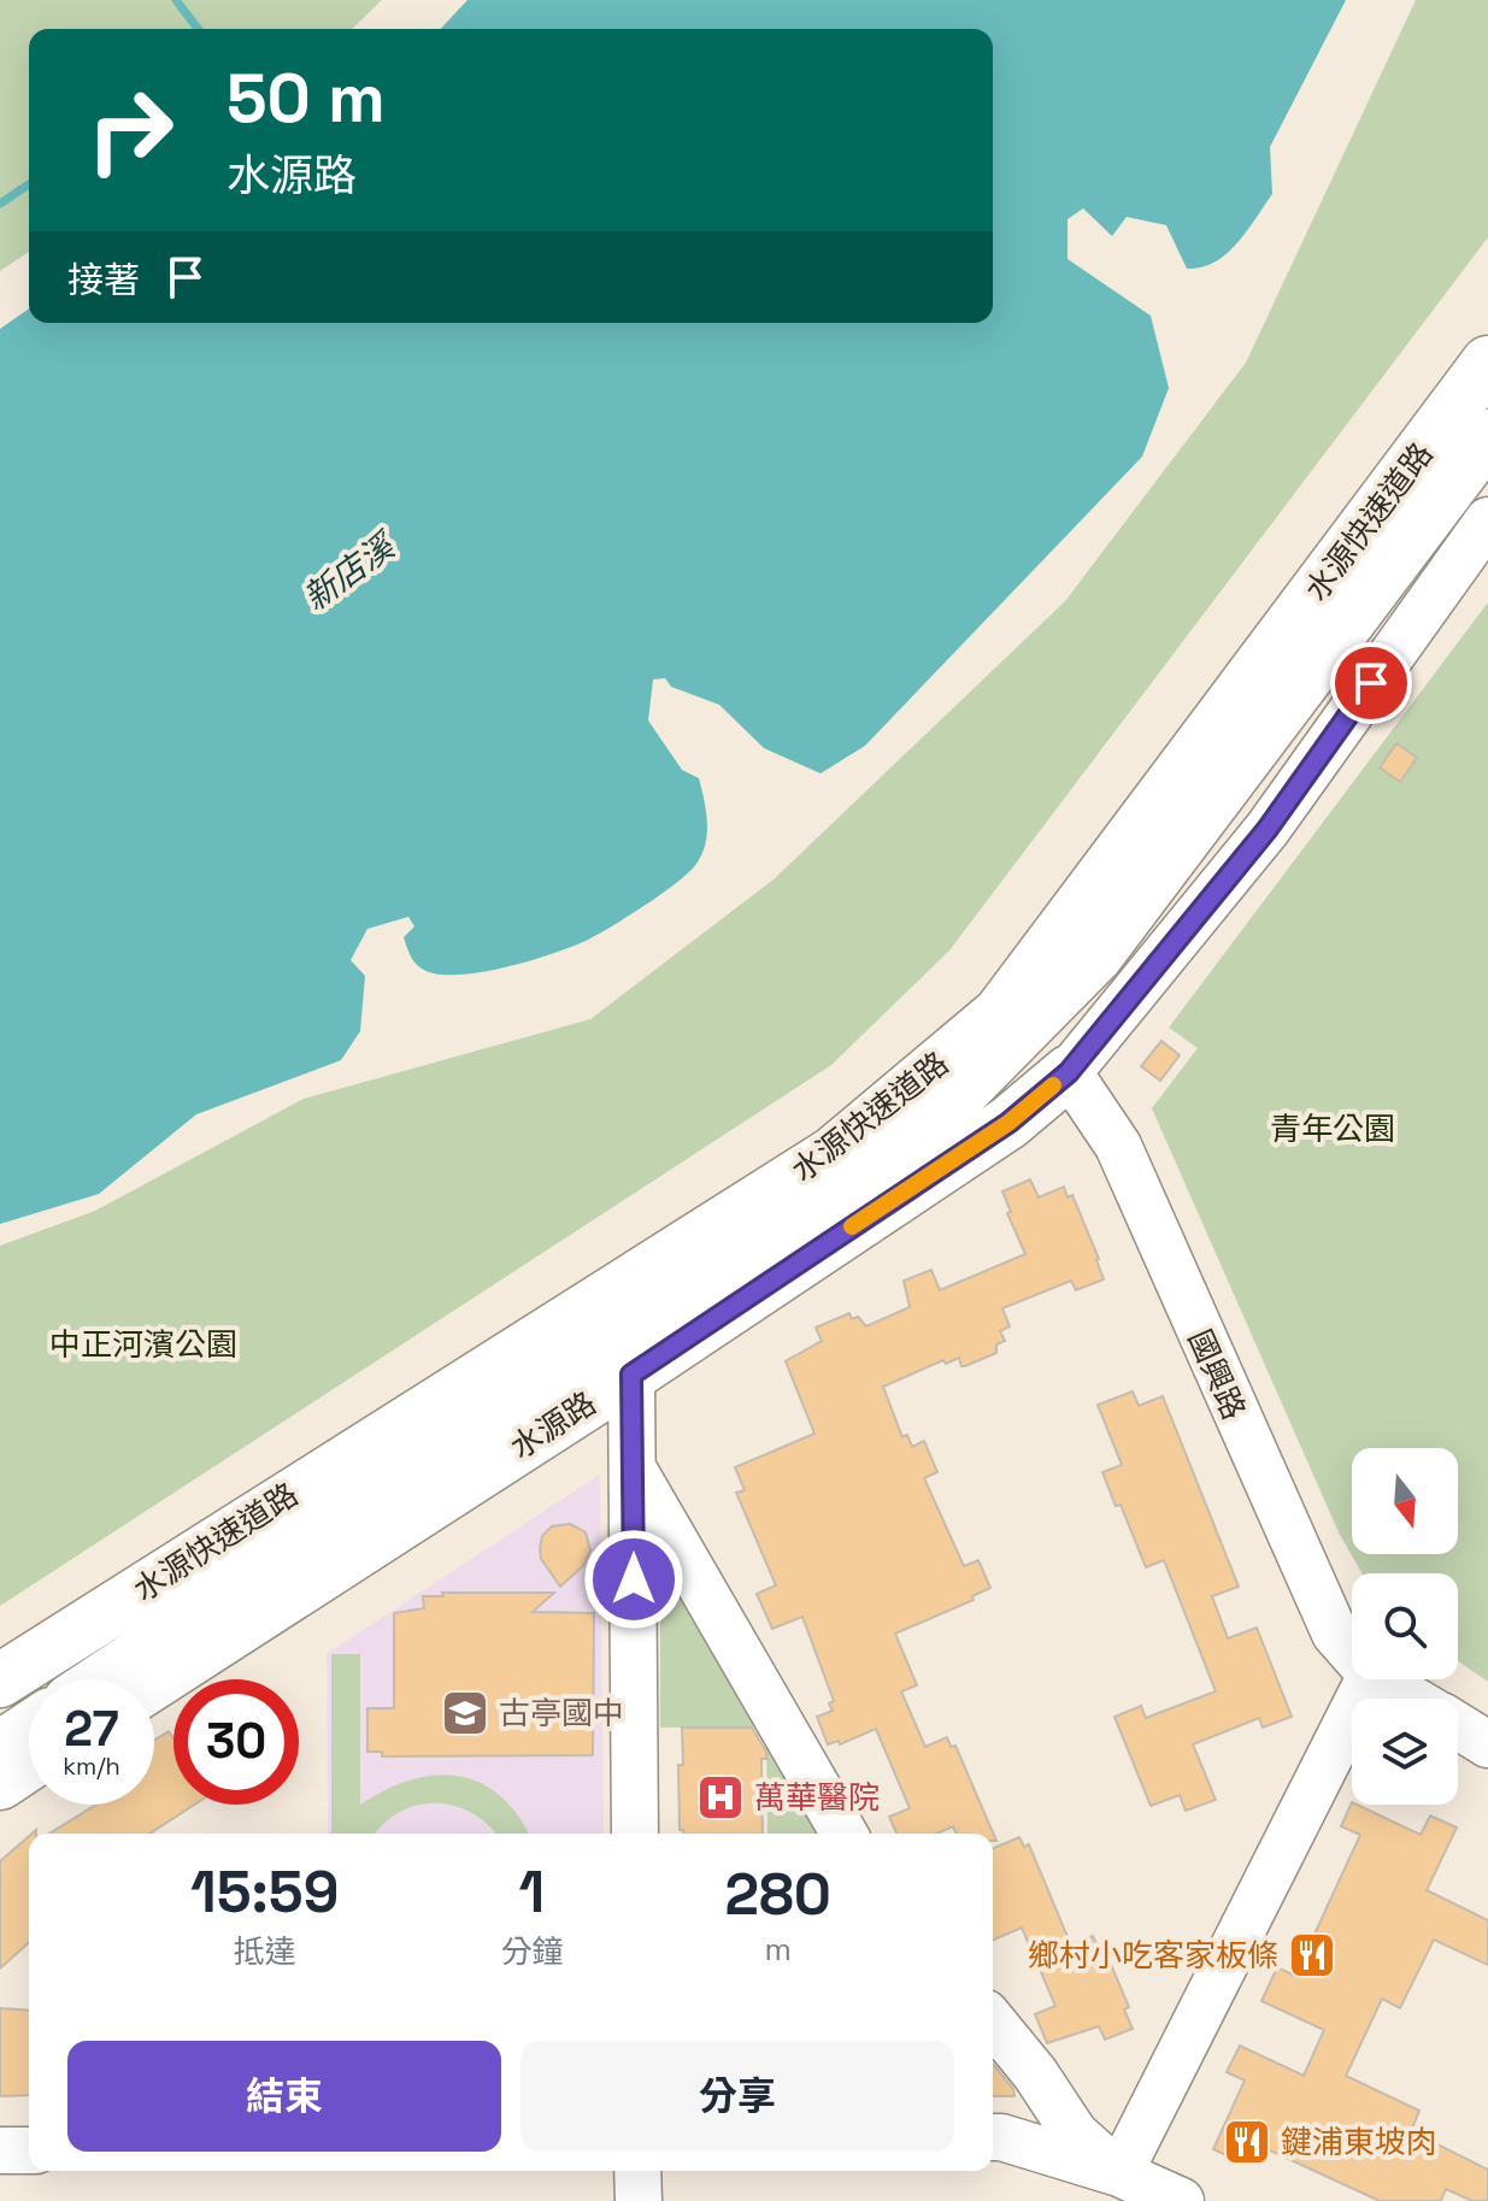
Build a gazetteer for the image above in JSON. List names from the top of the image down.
{
  "streets": {
    "main road": ["水源快速道路", "水源路"],
    "street": ["國興路"]
  },
  "crossings": [
    ["國興路", "水源路"]
  ],
  "water": ["新店溪"],
  "parks": ["青年公園", "中正河濱公園"],
  "places": {
    "school or university": ["古亭國中"],
    "hospital": ["萬華醫院"],
    "restaurant": ["鄉村小吃客家板條", "鍵浦東坡肉"]
  },
  "north": "bottom",
  "page": {
    "turn": ["50 m", "水源路"],
    "then": "接著",
    "speed": "27 km/h",
    "limit": "30",
    "eta": [
      "15:59",
      "抵達",
      "1",
      "分鐘",
      "280",
      "m"
    ],
    "buttons": ["結束", "分享"]
  }
}
